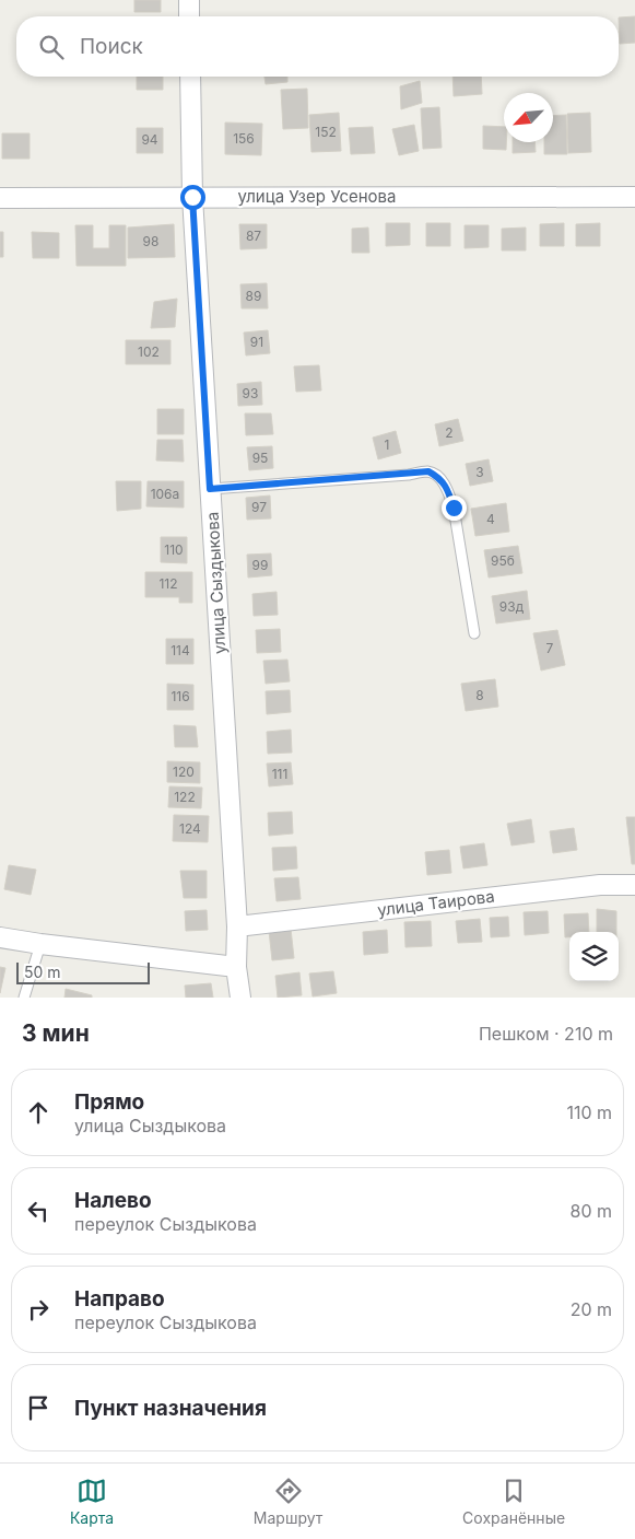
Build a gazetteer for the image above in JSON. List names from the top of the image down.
{
  "streets": {
    "street": ["улица Узер Усенова", "улица Сыздыкова", "улица Таирова"]
  },
  "crossings": [
    ["улица Узер Усенова", "улица Сыздыкова"],
    ["улица Сыздыкова", "улица Таирова"]
  ],
  "house_numbers": [
    "152",
    "156",
    "94",
    "87",
    "98",
    "89",
    "91",
    "102",
    "93",
    "2",
    "1",
    "95",
    "3",
    "106а",
    "97",
    "4",
    "110",
    "95б",
    "99",
    "112",
    "93д",
    "7",
    "114",
    "8",
    "116",
    "120",
    "111",
    "122",
    "124"
  ],
  "scale_bar": "50 m",
  "north": "bottom left",
  "page": {
    "search": "Поиск",
    "scale": "50 m",
    "heading": ["3 мин", "Пешком · 210 m"],
    "list": [
      ["Прямо", "улица Сыздыкова", "110 m"],
      ["Налево", "переулок Сыздыкова", "80 m"],
      ["Направо", "переулок Сыздыкова", "20 m"],
      "Пункт назначения"
    ],
    "nav": ["Карта", "Маршрут", "Сохранённые"]
  }
}
